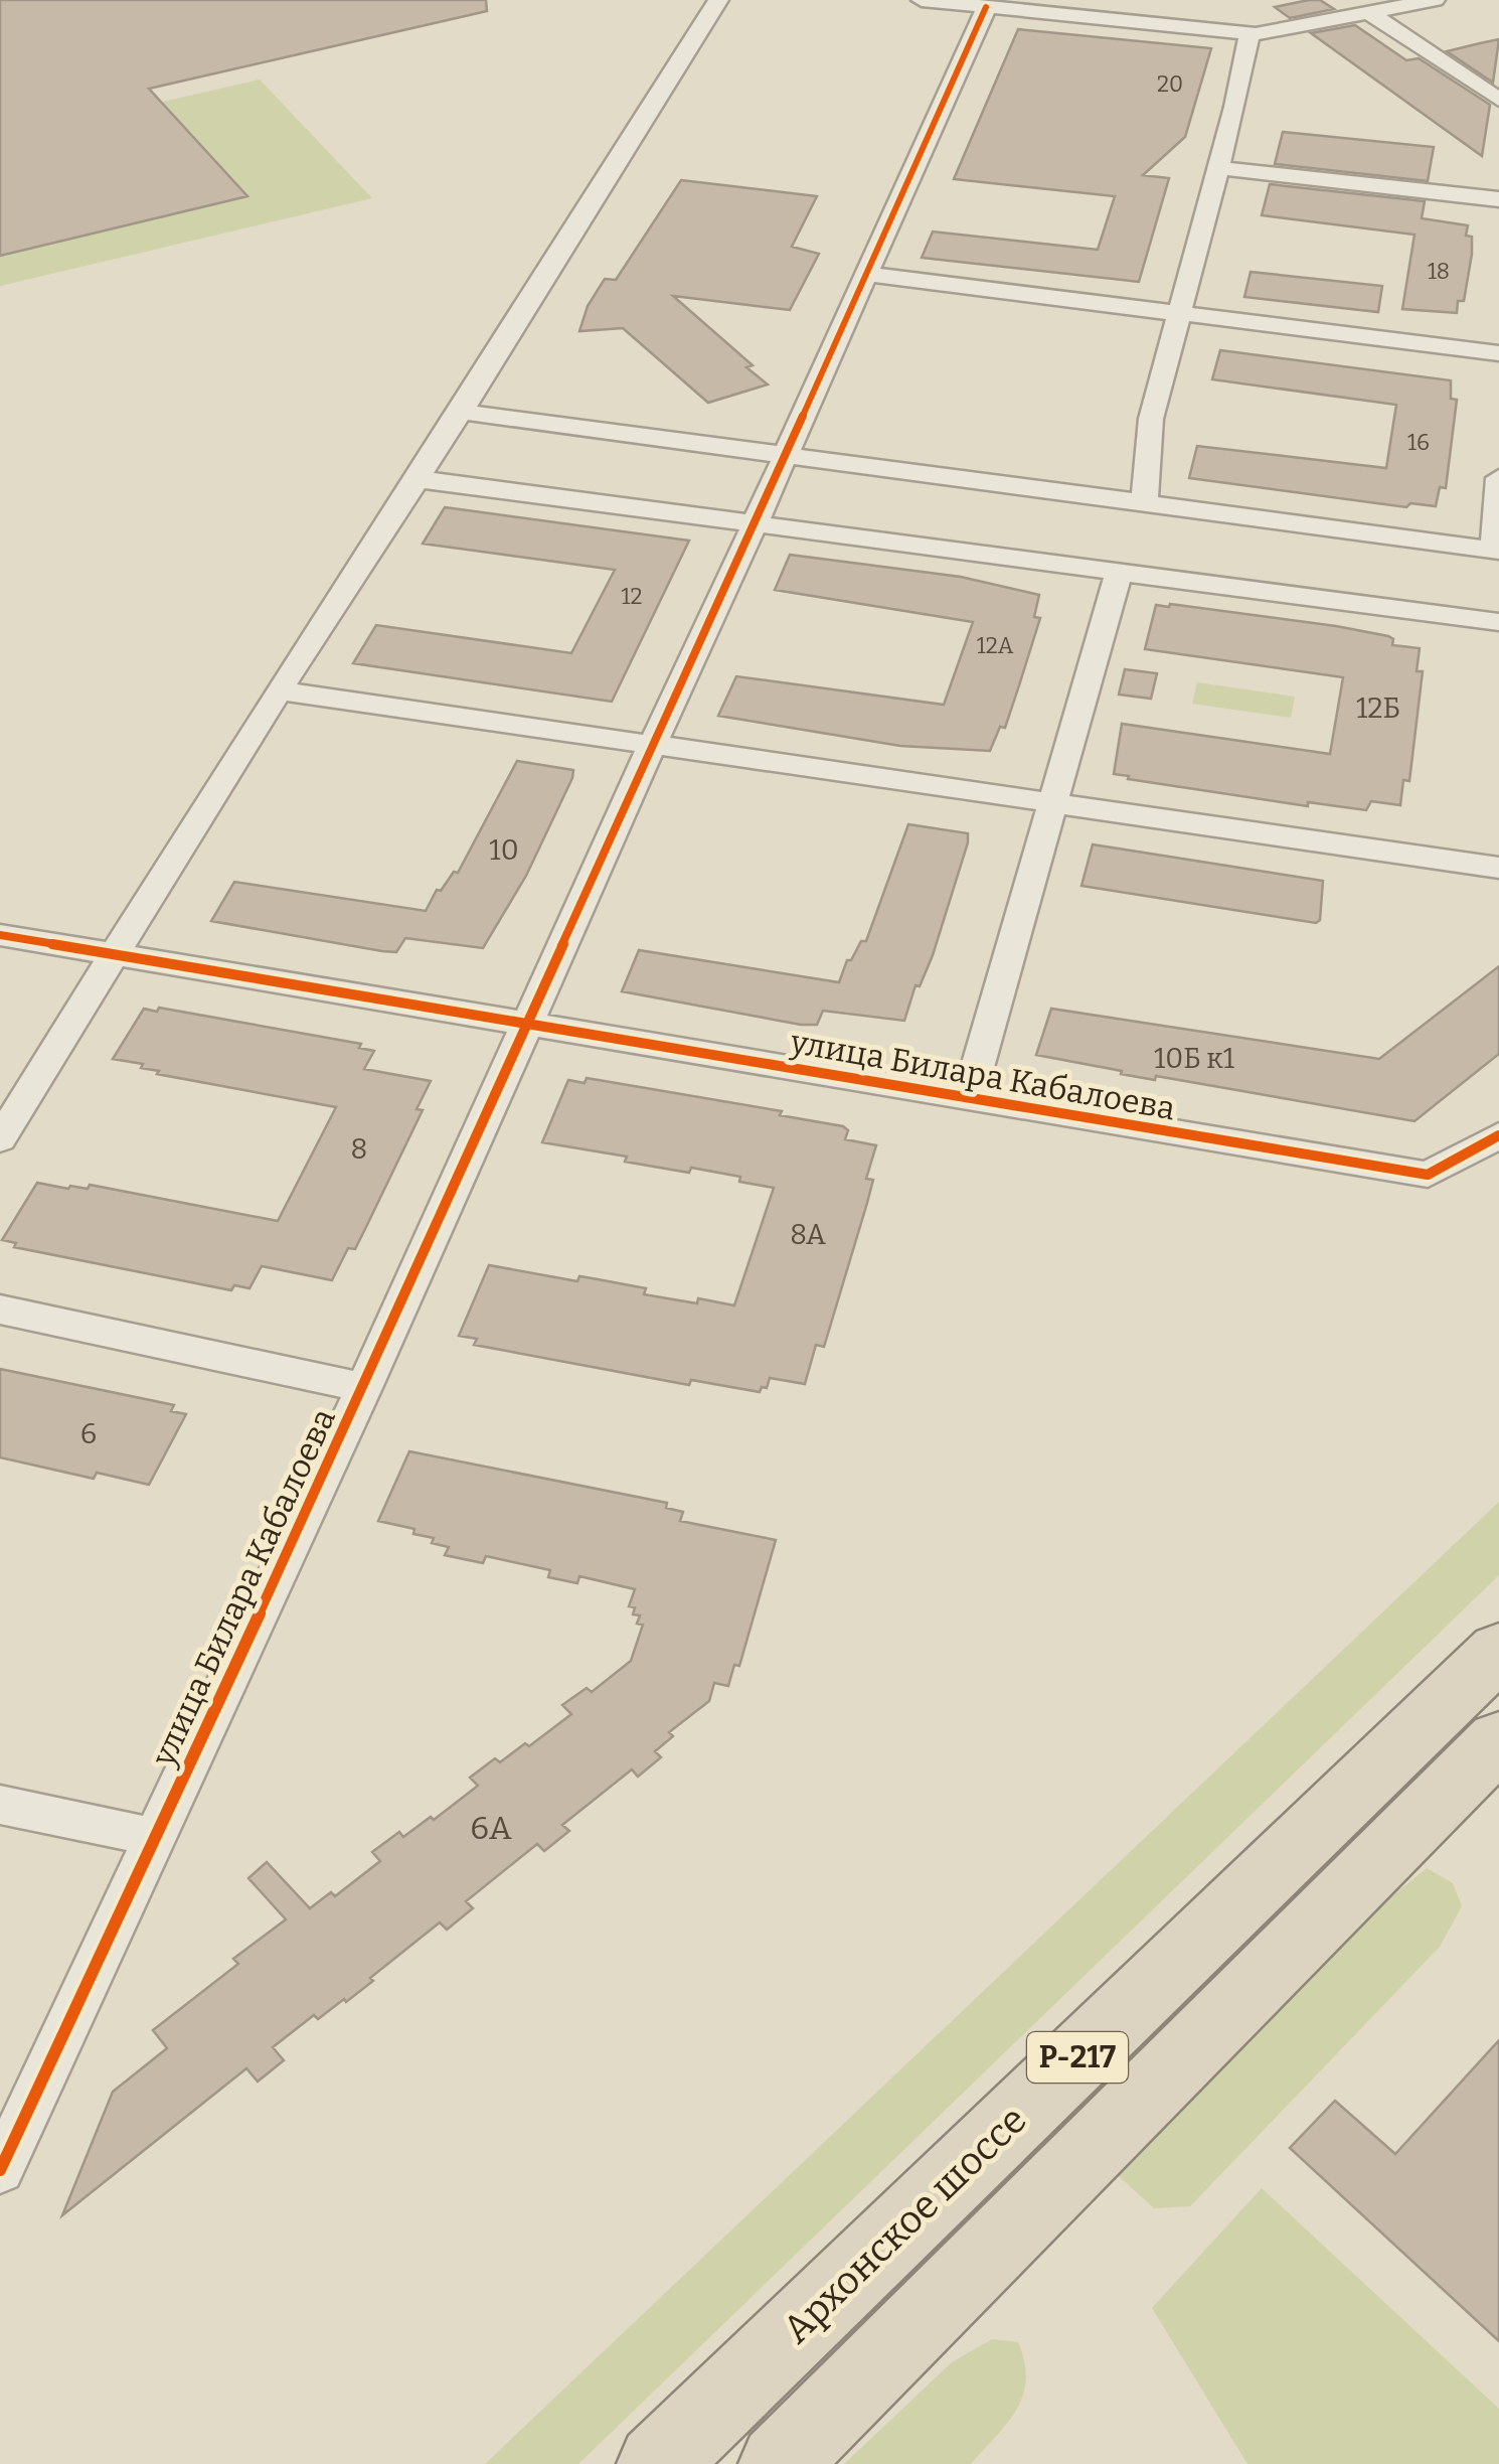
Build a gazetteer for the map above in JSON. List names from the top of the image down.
{
  "streets": {
    "highway": ["Р-217", "Архонское шоссе"],
    "street": ["улица Билара Кабалоева"]
  },
  "house_numbers": [
    "20",
    "18",
    "16",
    "12",
    "12А",
    "12Б",
    "10",
    "10Б к1",
    "8",
    "8А",
    "6",
    "6А"
  ]
}
